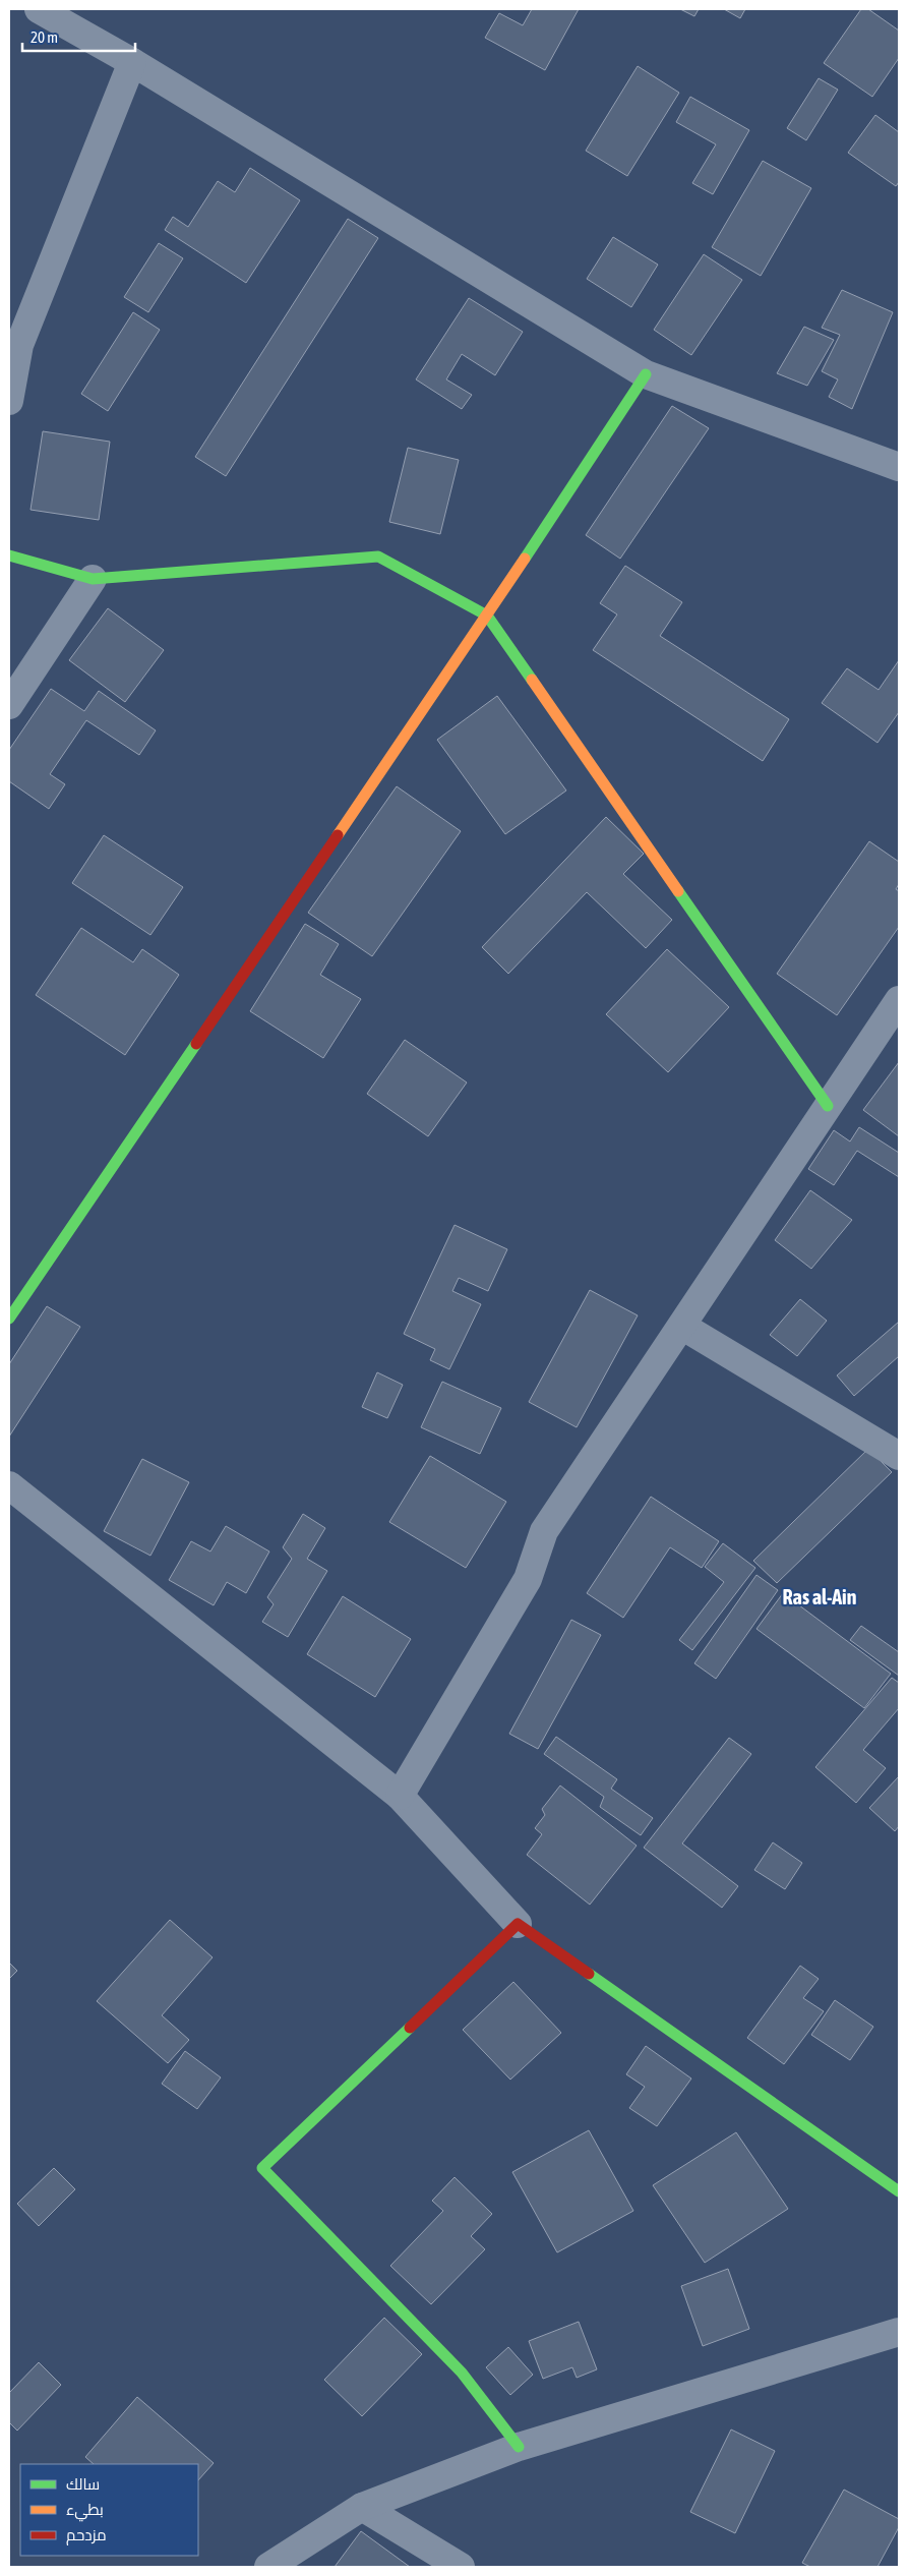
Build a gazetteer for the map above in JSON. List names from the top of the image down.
{
  "districts": ["Ras al-Ain"],
  "legend": ["سالك", "بطيء", "مزدحم"],
  "scale_bar": "20 m"
}
